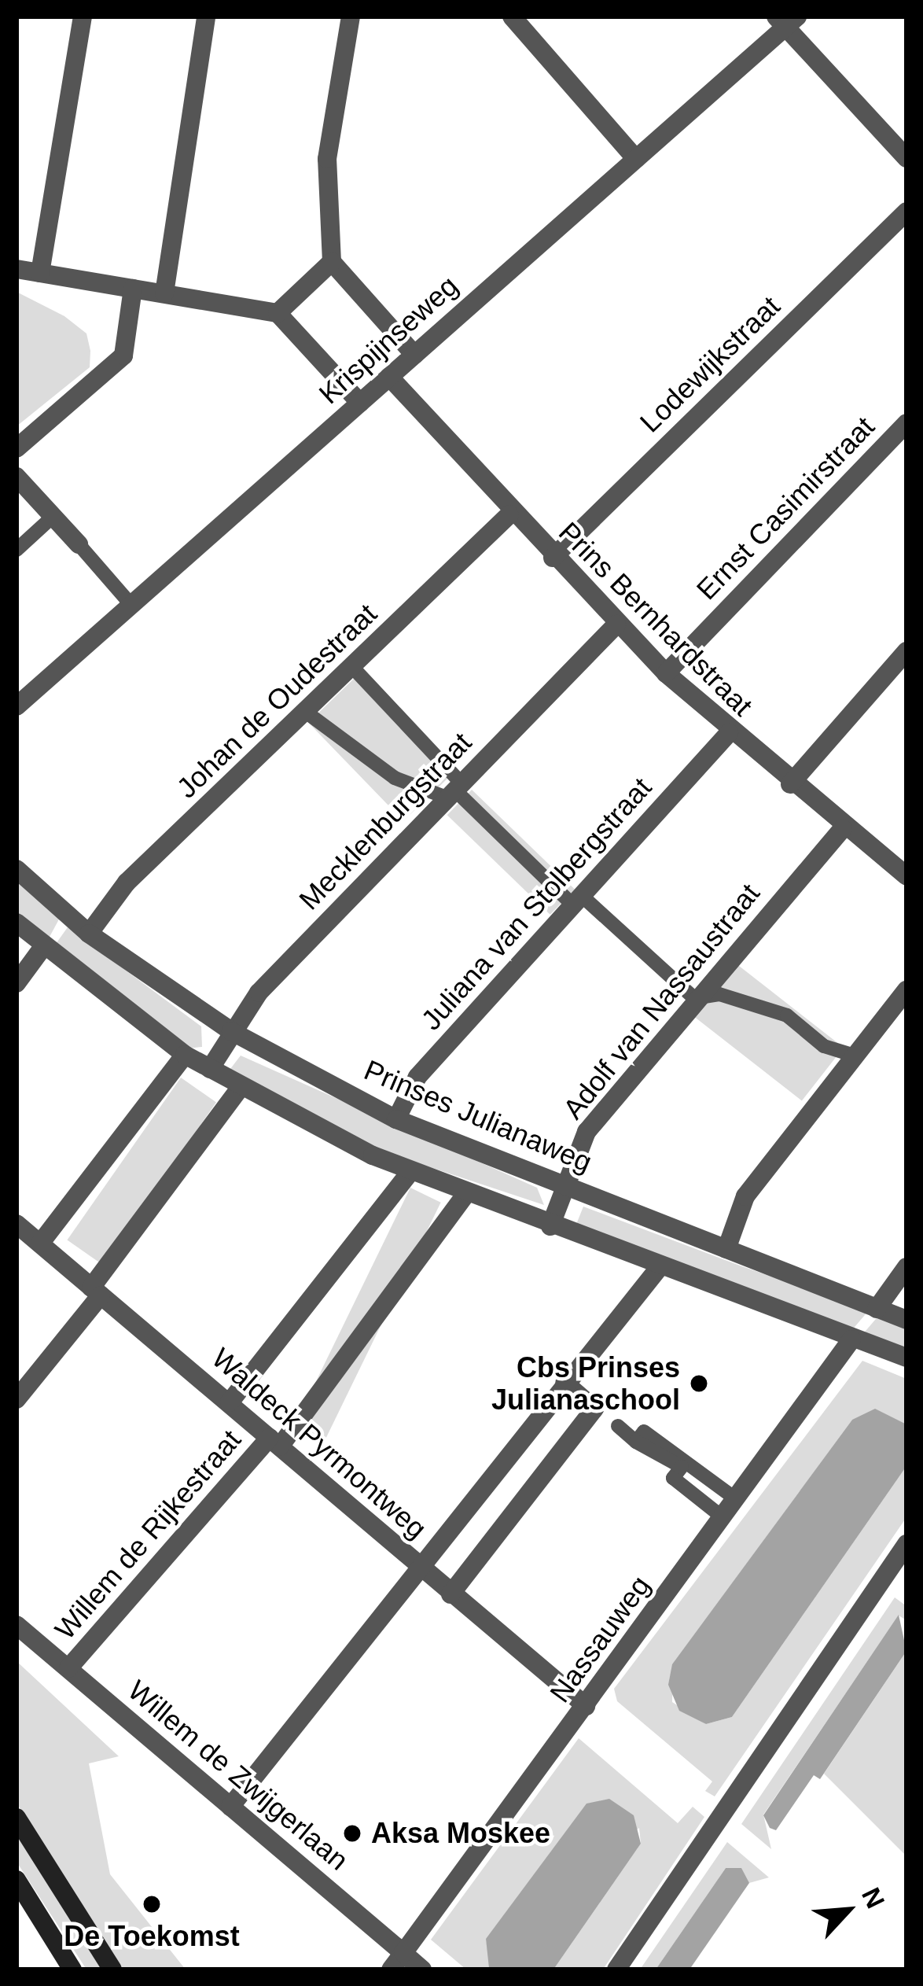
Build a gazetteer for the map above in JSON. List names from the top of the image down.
{
  "streets": {
    "street": [
      "Krispijnseweg",
      "Lodewijkstraat",
      "Ernst Casimirstraat",
      "Prins Bernhardstraat",
      "Johan de Oudestraat",
      "Mecklenburgstraat",
      "Juliana van Stolbergstraat",
      "Adolf van Nassaustraat",
      "Prinses Julianaweg",
      "Waldeck Pyrmontweg",
      "Willem de Rijkestraat",
      "Nassauweg",
      "Willem de Zwijgerlaan"
    ]
  },
  "crossings": [
    ["Krispijnseweg", "Prins Bernhardstraat"],
    ["Lodewijkstraat", "Prins Bernhardstraat"],
    ["Ernst Casimirstraat", "Prins Bernhardstraat"],
    ["Prins Bernhardstraat", "Johan de Oudestraat"],
    ["Prins Bernhardstraat", "Mecklenburgstraat"],
    ["Prins Bernhardstraat", "Juliana van Stolbergstraat"],
    ["Prins Bernhardstraat", "Adolf van Nassaustraat"],
    ["Johan de Oudestraat", "Prinses Julianaweg"],
    ["Mecklenburgstraat", "Prinses Julianaweg"],
    ["Juliana van Stolbergstraat", "Prinses Julianaweg"],
    ["Adolf van Nassaustraat", "Prinses Julianaweg"],
    ["Waldeck Pyrmontweg", "Willem de Rijkestraat"],
    ["Waldeck Pyrmontweg", "Nassauweg"],
    ["Willem de Rijkestraat", "Willem de Zwijgerlaan"],
    ["Nassauweg", "Willem de Zwijgerlaan"]
  ],
  "places": ["Cbs Prinses Julianaschool", "Aksa Moskee", "De Toekomst"],
  "north": "top right"
}
